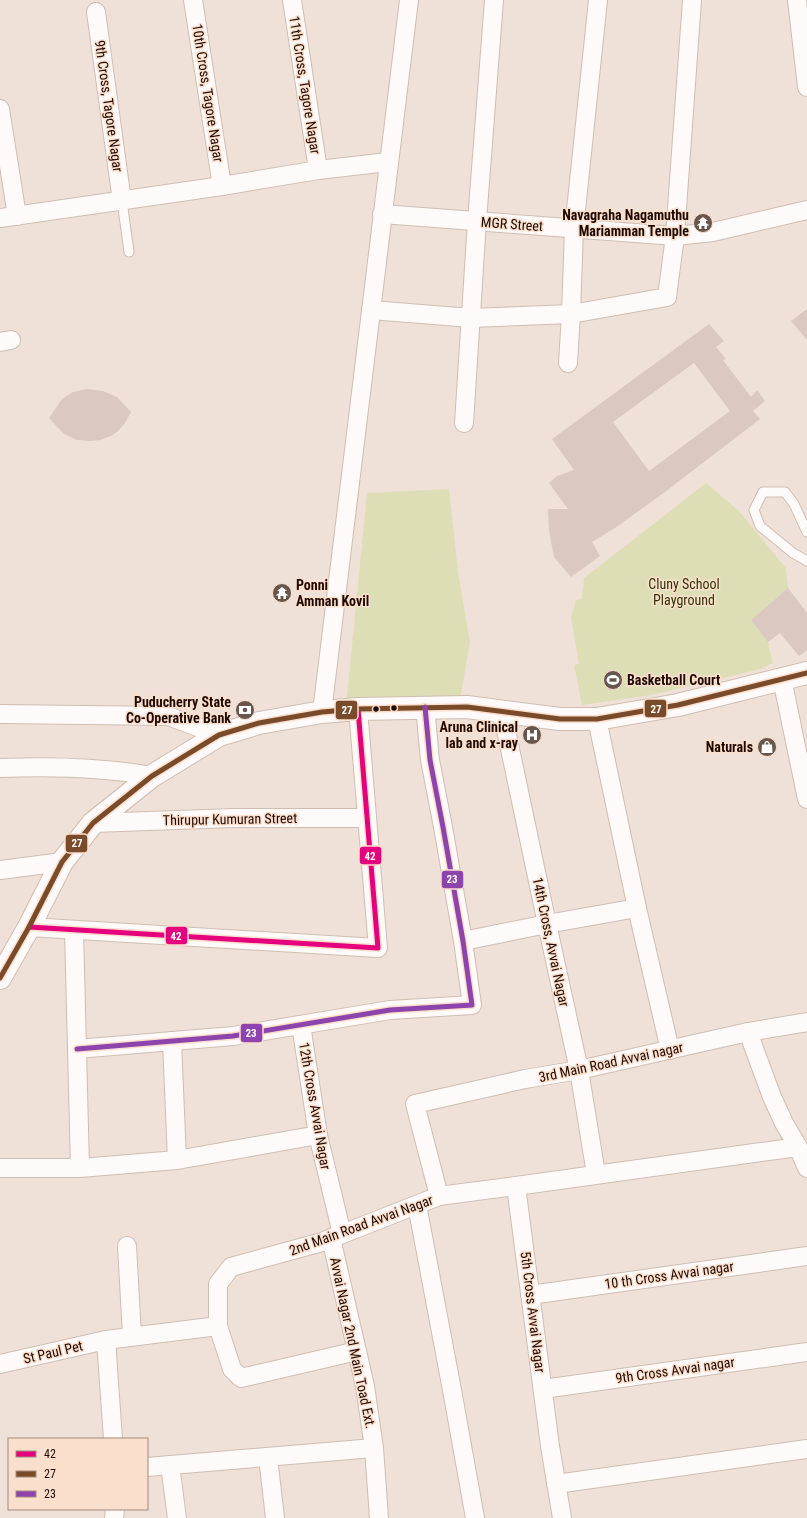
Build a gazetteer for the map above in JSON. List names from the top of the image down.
{
  "streets": {
    "street": [
      "11th Cross, Tagore Nagar",
      "10th Cross, Tagore Nagar",
      "9th Cross, Tagore Nagar",
      "MGR Street",
      "Thirupur Kumuran Street",
      "14th Cross, Avvai Nagar",
      "3rd Main Road Avvai nagar",
      "12th Cross Avvai Nagar",
      "2nd Main Road Avvai Nagar",
      "10 th Cross Avvai nagar",
      "5th Cross Avvai Nagar",
      "Avvai Nagar 2nd Main Toad Ext.",
      "St Paul Pet",
      "9th Cross Avvai nagar"
    ]
  },
  "crossings": [
    ["14th Cross, Avvai Nagar", "3rd Main Road Avvai nagar"],
    ["3rd Main Road Avvai nagar", "2nd Main Road Avvai Nagar"],
    ["12th Cross Avvai Nagar", "2nd Main Road Avvai Nagar"],
    ["12th Cross Avvai Nagar", "Avvai Nagar 2nd Main Toad Ext."],
    ["2nd Main Road Avvai Nagar", "5th Cross Avvai Nagar"],
    ["2nd Main Road Avvai Nagar", "Avvai Nagar 2nd Main Toad Ext."],
    ["2nd Main Road Avvai Nagar", "St Paul Pet"],
    ["10 th Cross Avvai nagar", "5th Cross Avvai Nagar"],
    ["5th Cross Avvai Nagar", "9th Cross Avvai nagar"]
  ],
  "parks": ["Cluny School Playground"],
  "places": {
    "temple": ["Navagraha Nagamuthu Mariamman Temple", "Ponni Amman Kovil"],
    "sports": ["Basketball Court"],
    "bank": ["Puducherry State Co-Operative Bank"],
    "hospital": ["Aruna Clinical lab and x-ray"],
    "shop": ["Naturals"]
  },
  "lines": ["transit line 27", "transit line 23", "transit line 42"],
  "legend": ["42", "27", "23"]
}
